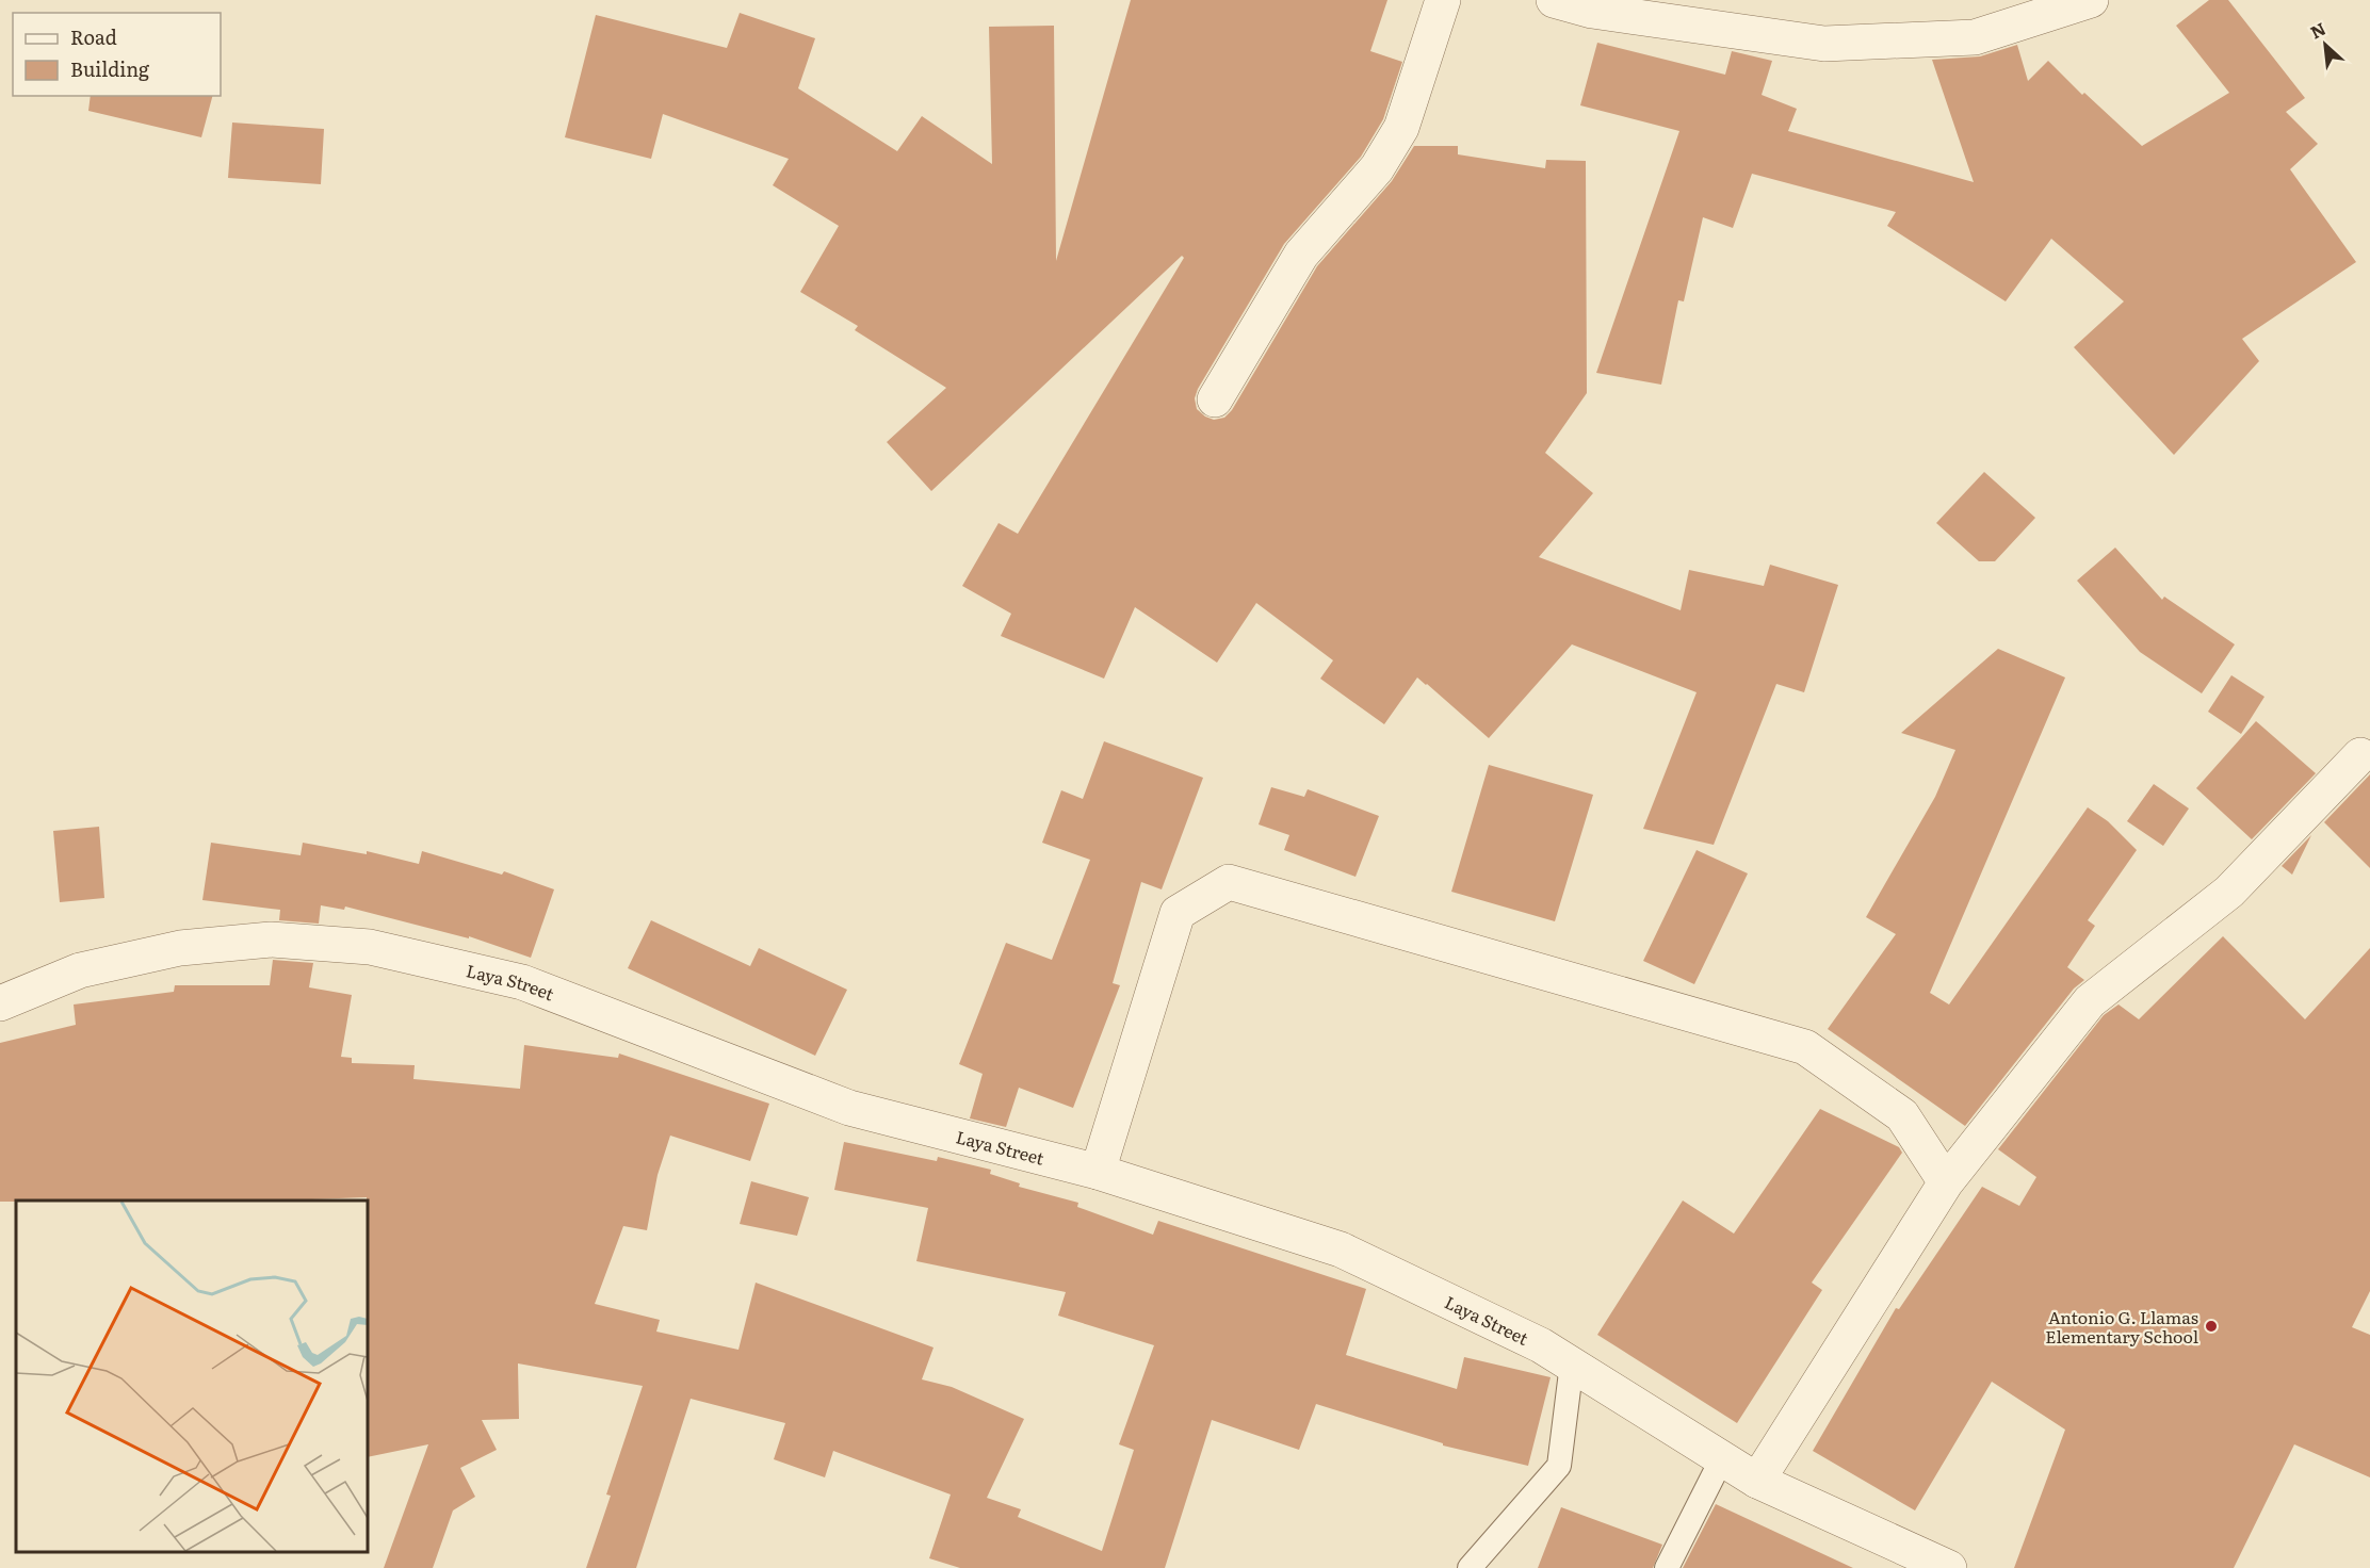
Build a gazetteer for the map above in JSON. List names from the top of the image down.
{
  "streets": {
    "street": ["Laya Street"]
  },
  "places": ["Antonio G. Llamas Elementary School"],
  "legend": ["Road", "Building"],
  "north": "top left"
}
